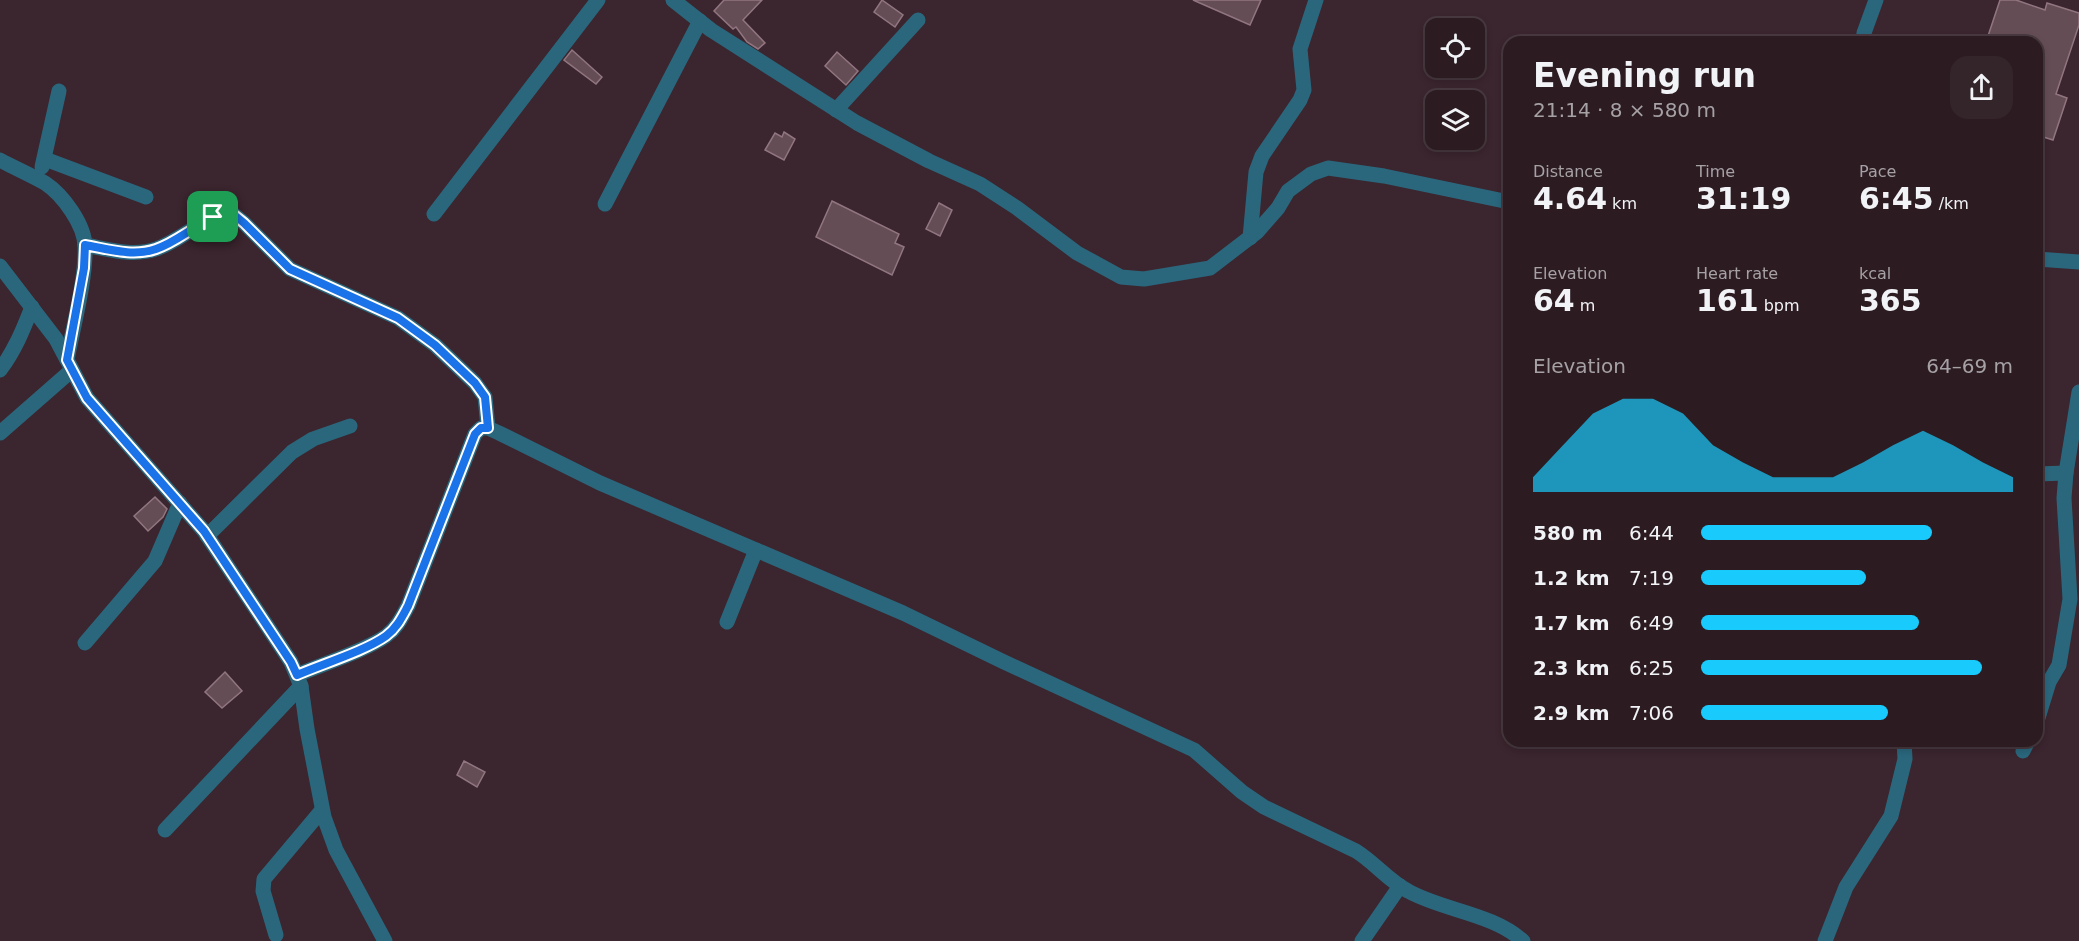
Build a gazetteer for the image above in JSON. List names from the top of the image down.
{
  "page": {
    "heading": ["Evening run", "21:14 · 8 × 580 m"],
    "stats": [
      ["Distance", "4.64 km"],
      ["Time", "31:19"],
      ["Pace", "6:45 /km"],
      ["Elevation", "64 m"],
      ["Heart rate", "161 bpm"],
      ["kcal", "365"]
    ],
    "chart": ["Elevation", "64–69 m"],
    "list": [
      {
        "name": "580 m",
        "note": "6:44"
      },
      {
        "name": "1.2 km",
        "note": "7:19"
      },
      {
        "name": "1.7 km",
        "note": "6:49"
      },
      {
        "name": "2.3 km",
        "note": "6:25"
      },
      {
        "name": "2.9 km",
        "note": "7:06"
      }
    ]
  }
}
